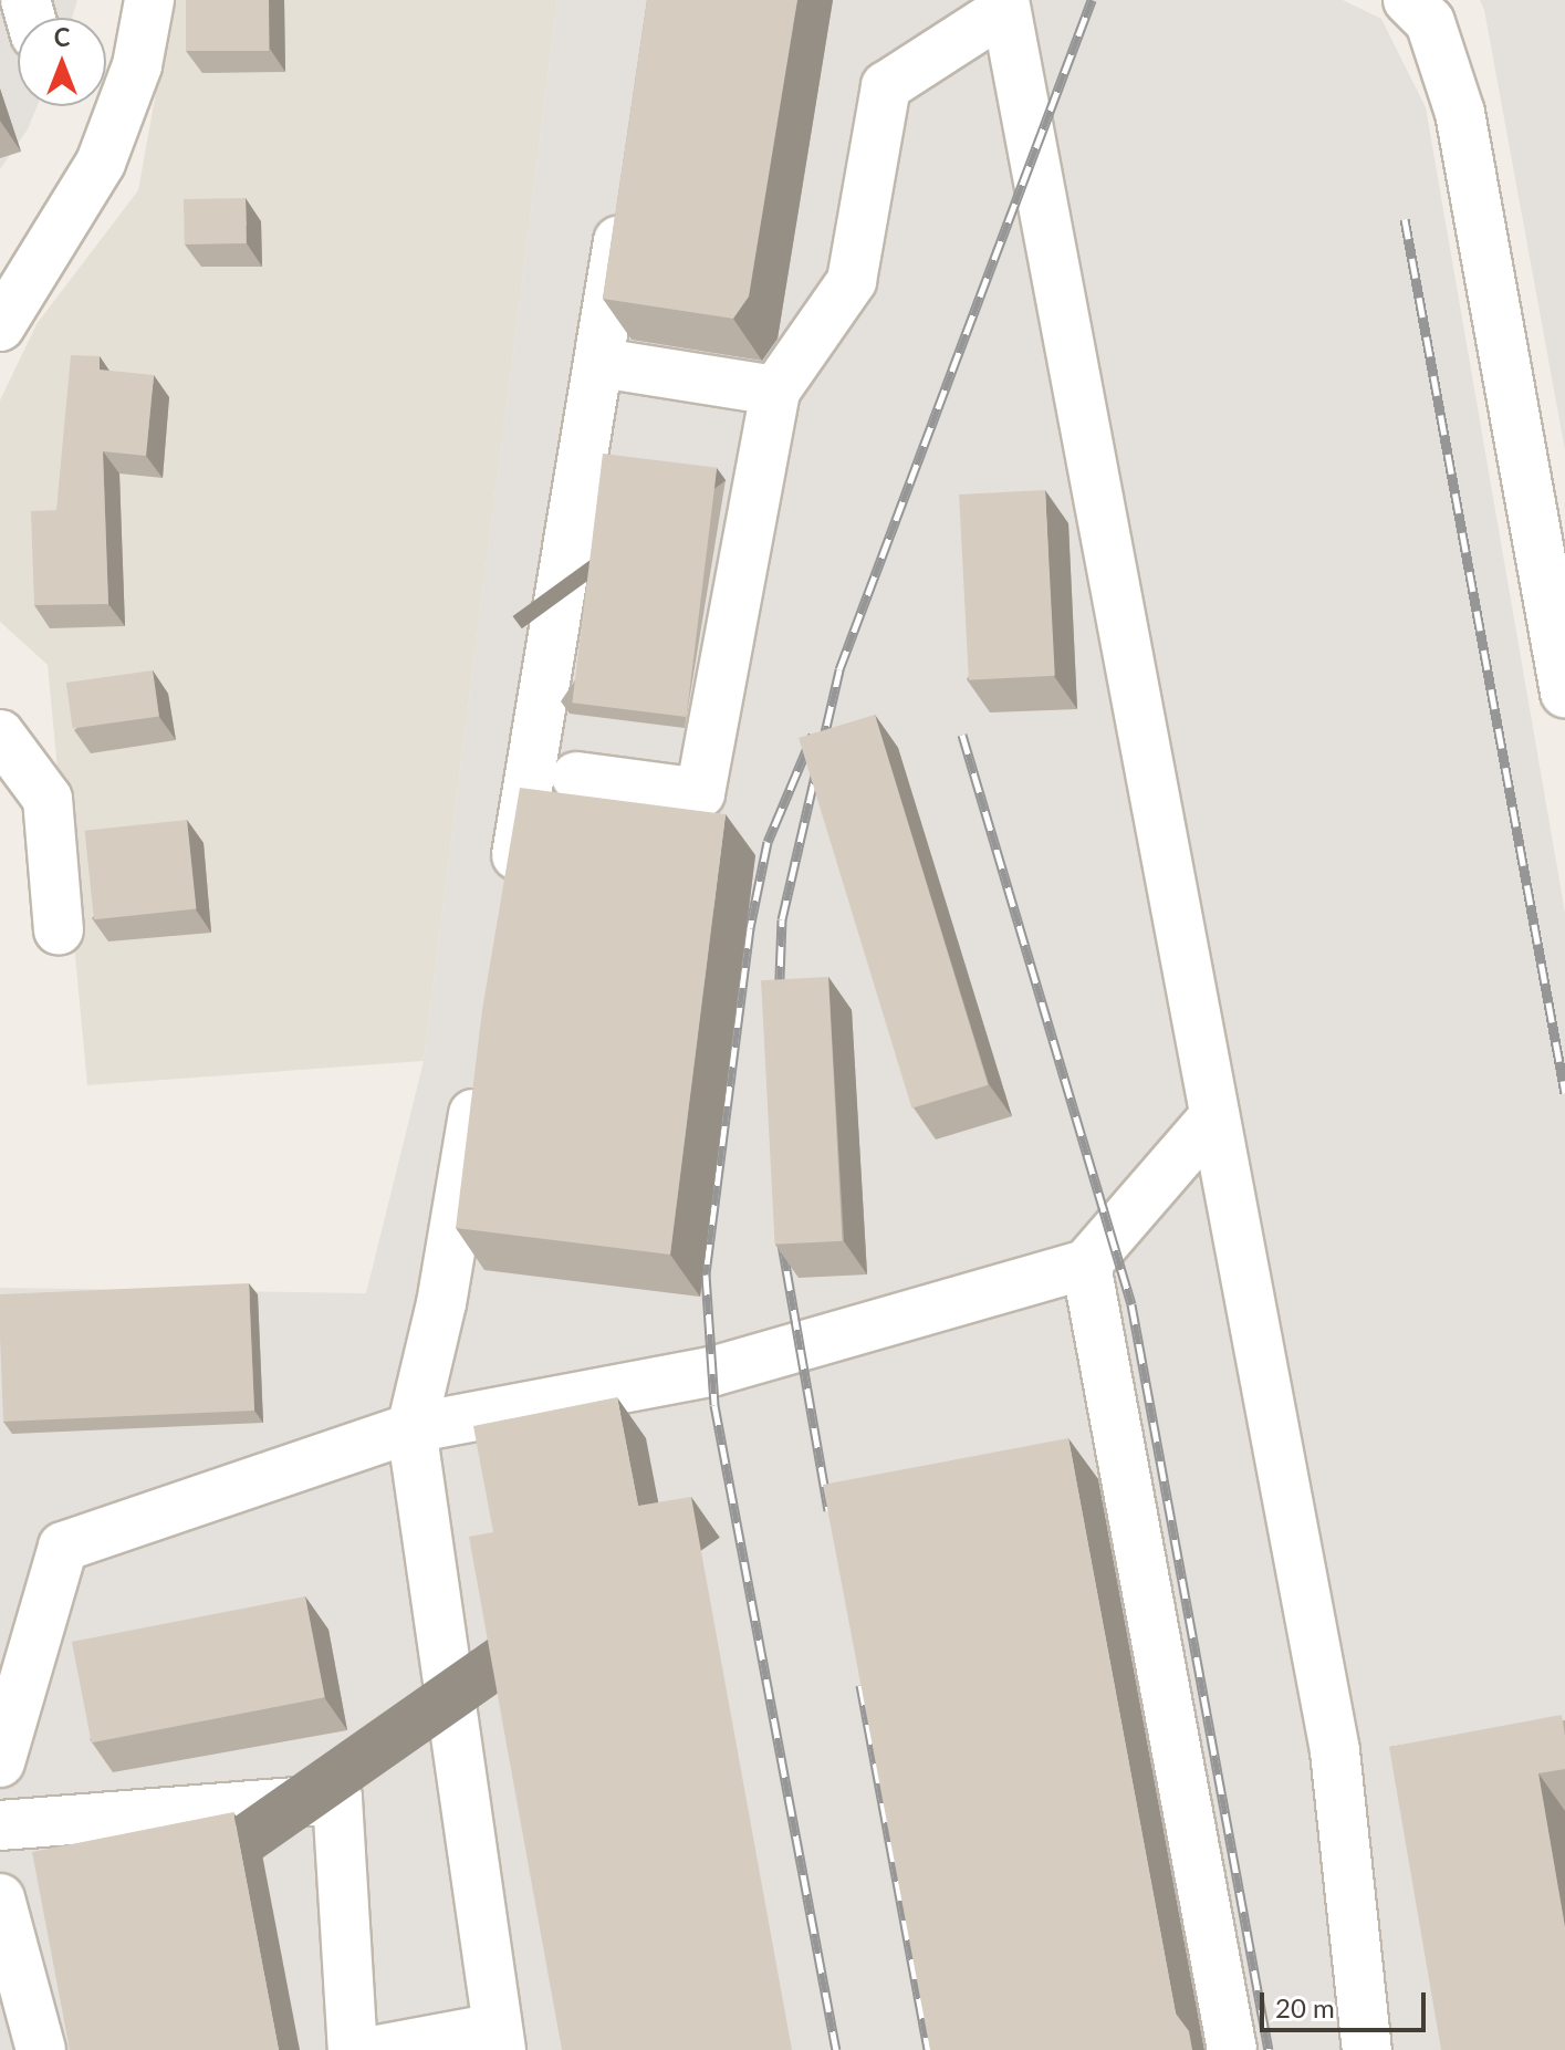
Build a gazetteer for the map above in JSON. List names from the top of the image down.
{
  "scale_bar": "20 m",
  "north": "top"
}
